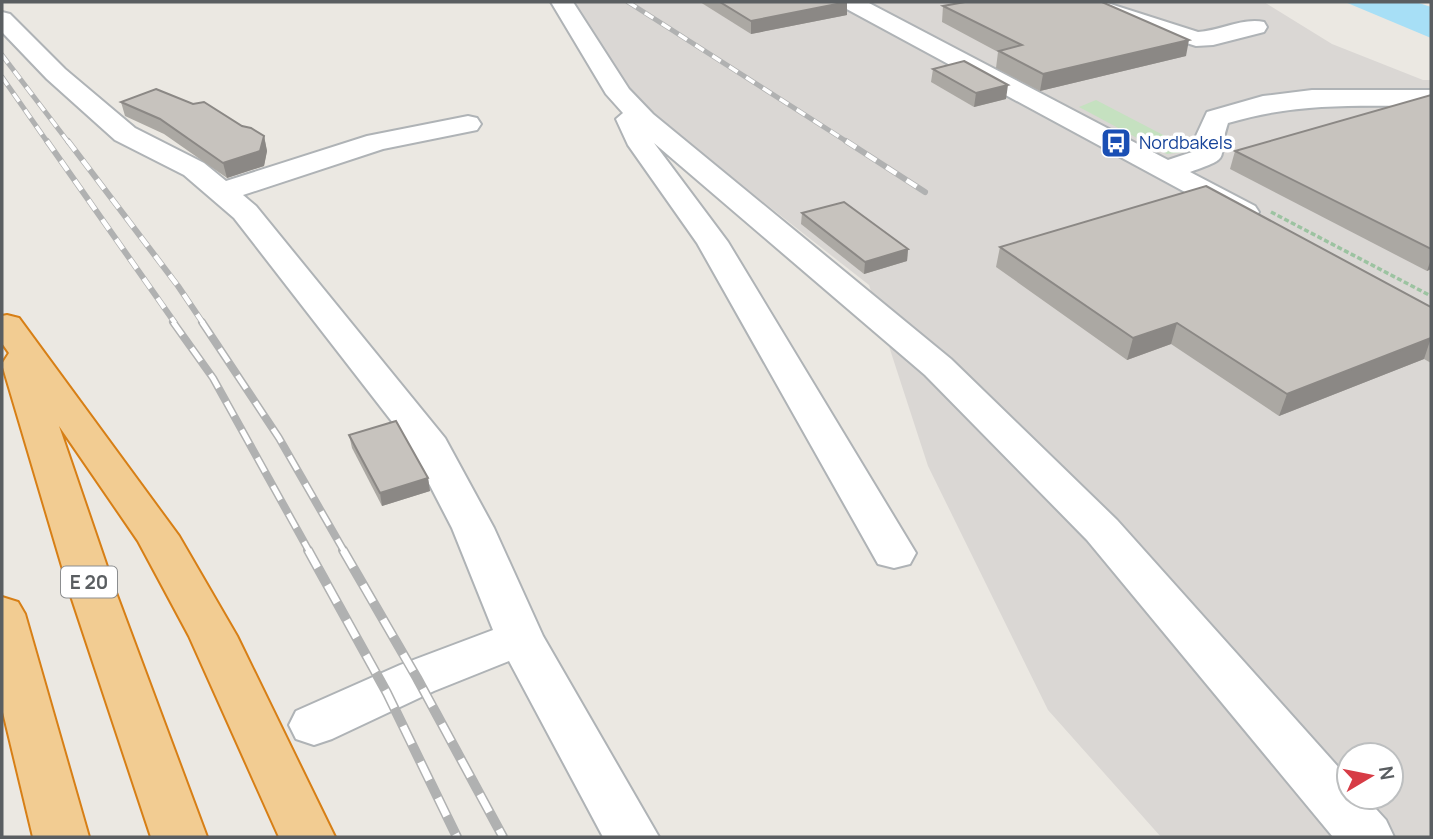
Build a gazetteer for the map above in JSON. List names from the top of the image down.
{
  "streets": {
    "highway": ["E 20"]
  },
  "places": {
    "bus stop": ["Nordbakels"]
  },
  "north": "right"
}
